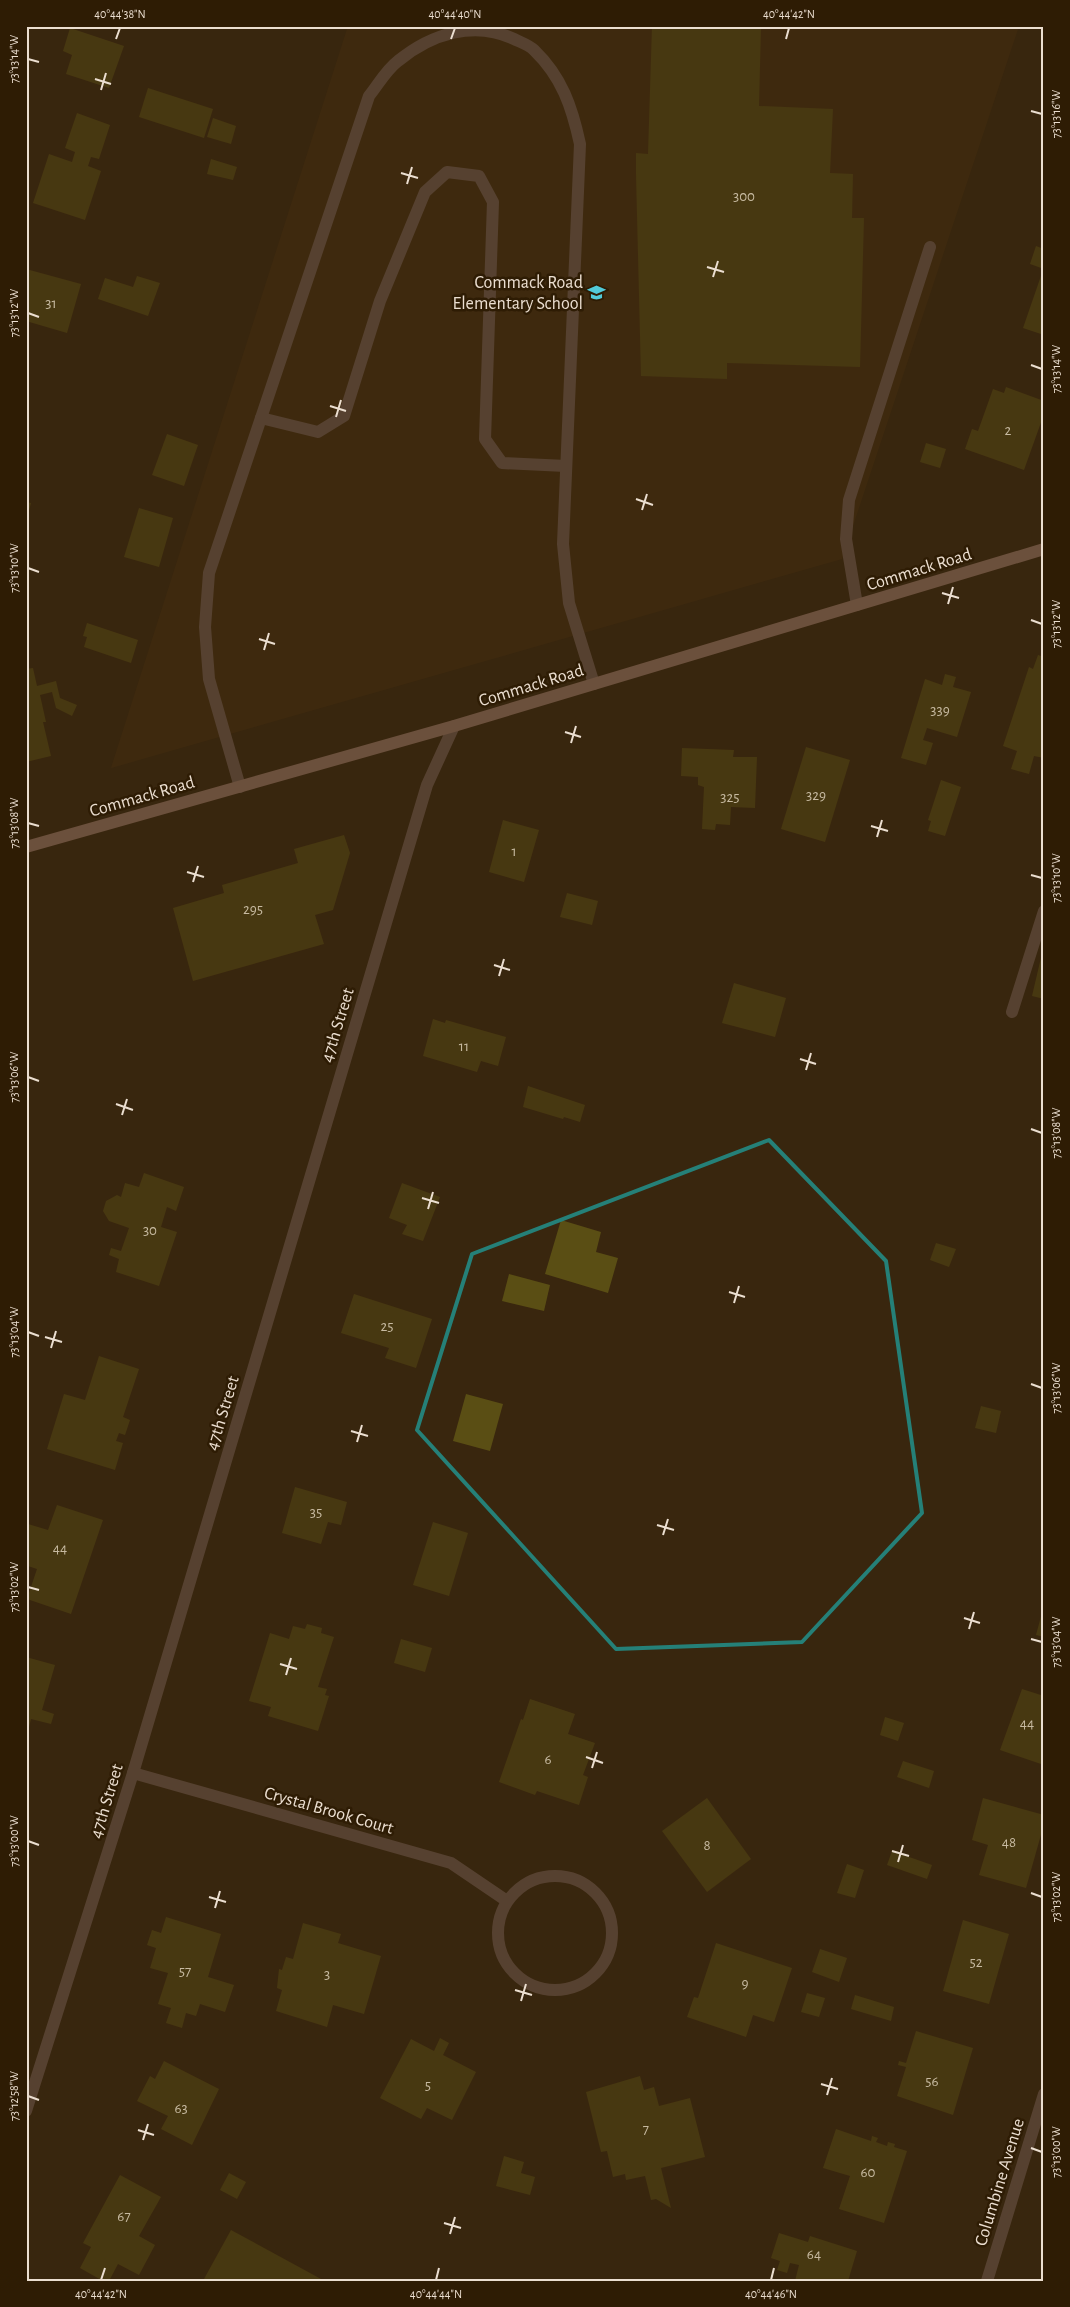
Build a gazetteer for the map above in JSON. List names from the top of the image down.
{
  "streets": {
    "street": [
      "Commack Road",
      "47th Street",
      "Crystal Brook Court",
      "Columbine Avenue"
    ]
  },
  "crossings": [
    ["Commack Road", "47th Street"],
    ["47th Street", "Crystal Brook Court"]
  ],
  "places": {
    "school or university": ["Commack Road Elementary School"]
  },
  "house_numbers": [
    "300",
    "31",
    "2",
    "339",
    "329",
    "325",
    "1",
    "295",
    "11",
    "30",
    "25",
    "35",
    "44",
    "44",
    "6",
    "48",
    "8",
    "52",
    "57",
    "3",
    "9",
    "56",
    "5",
    "63",
    "7",
    "60",
    "67",
    "64"
  ],
  "coordinates": [
    "40°44'38\"N",
    "40°44'40\"N",
    "40°44'42\"N",
    "73°13'14\"W",
    "73°13'16\"W",
    "73°13'12\"W",
    "73°13'10\"W",
    "73°13'08\"W",
    "73°13'06\"W",
    "73°13'04\"W",
    "73°13'02\"W",
    "73°13'00\"W",
    "73°12'58\"W",
    "40°44'44\"N",
    "40°44'46\"N"
  ]
}
